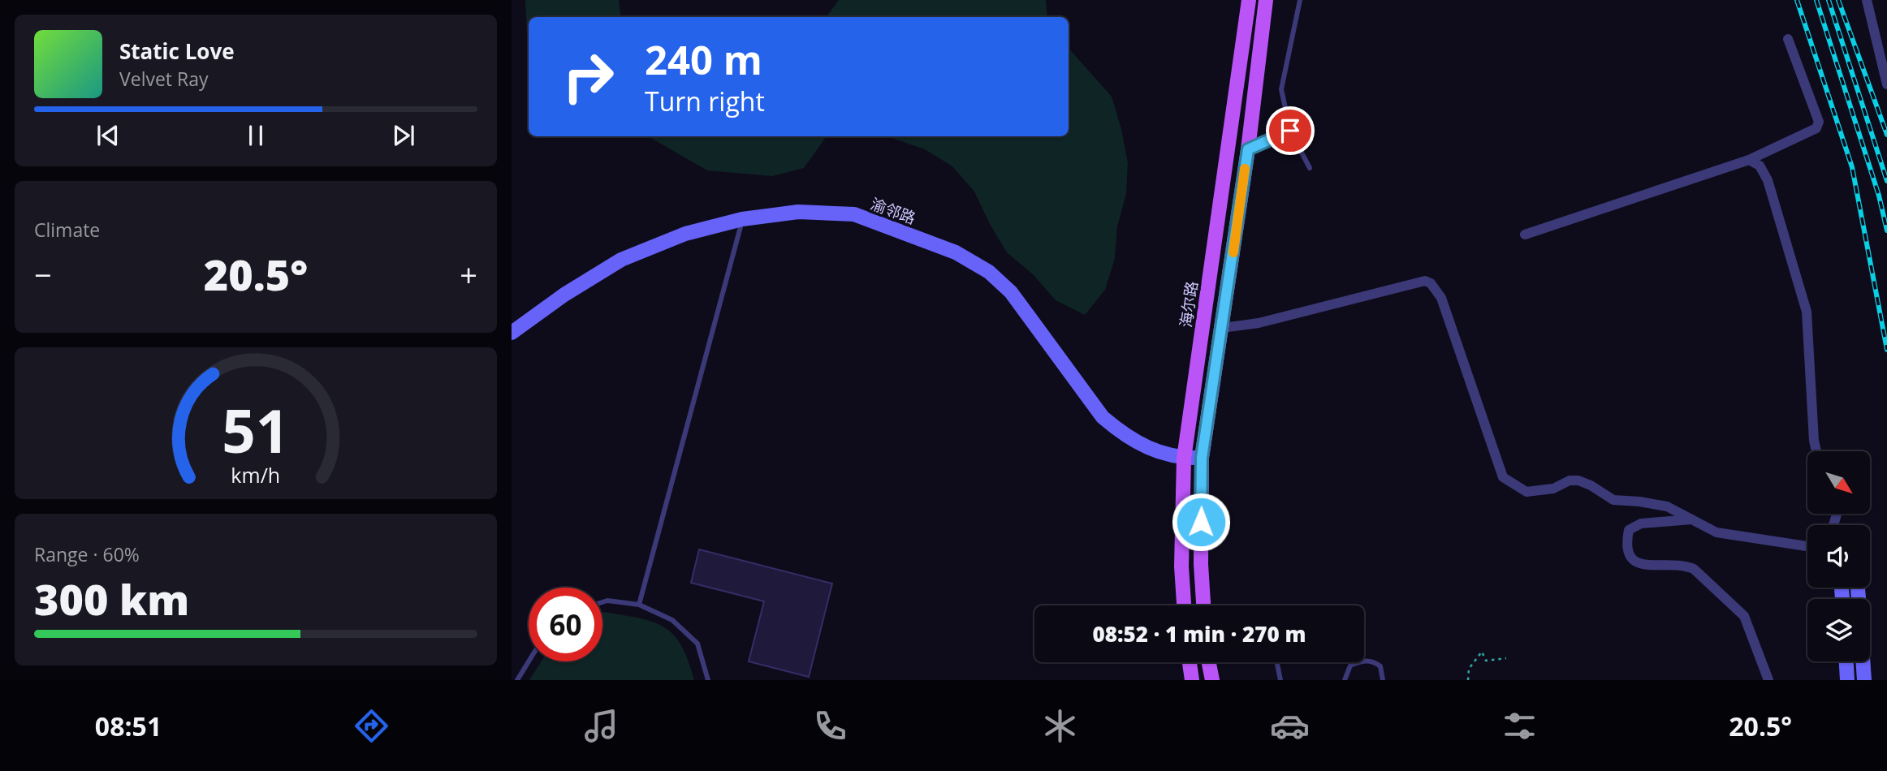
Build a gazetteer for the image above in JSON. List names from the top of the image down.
{
  "streets": {
    "main road": ["渝邻路", "海尔路"]
  },
  "crossings": [
    ["渝邻路", "海尔路"]
  ],
  "north": "bottom right",
  "page": {
    "turn": ["240 m", "Turn right"],
    "song": ["Static Love", "Velvet Ray"],
    "tile": [
      "Climate",
      ["Range · 60%", "300 km"]
    ],
    "heat": ["−", "20.5°", "+"],
    "limit": "60",
    "trip": "08:52 · 1 min · 270 m",
    "tabs": ["08:51", "20.5°"],
    "gauge": ["51", "km/h"]
  }
}
